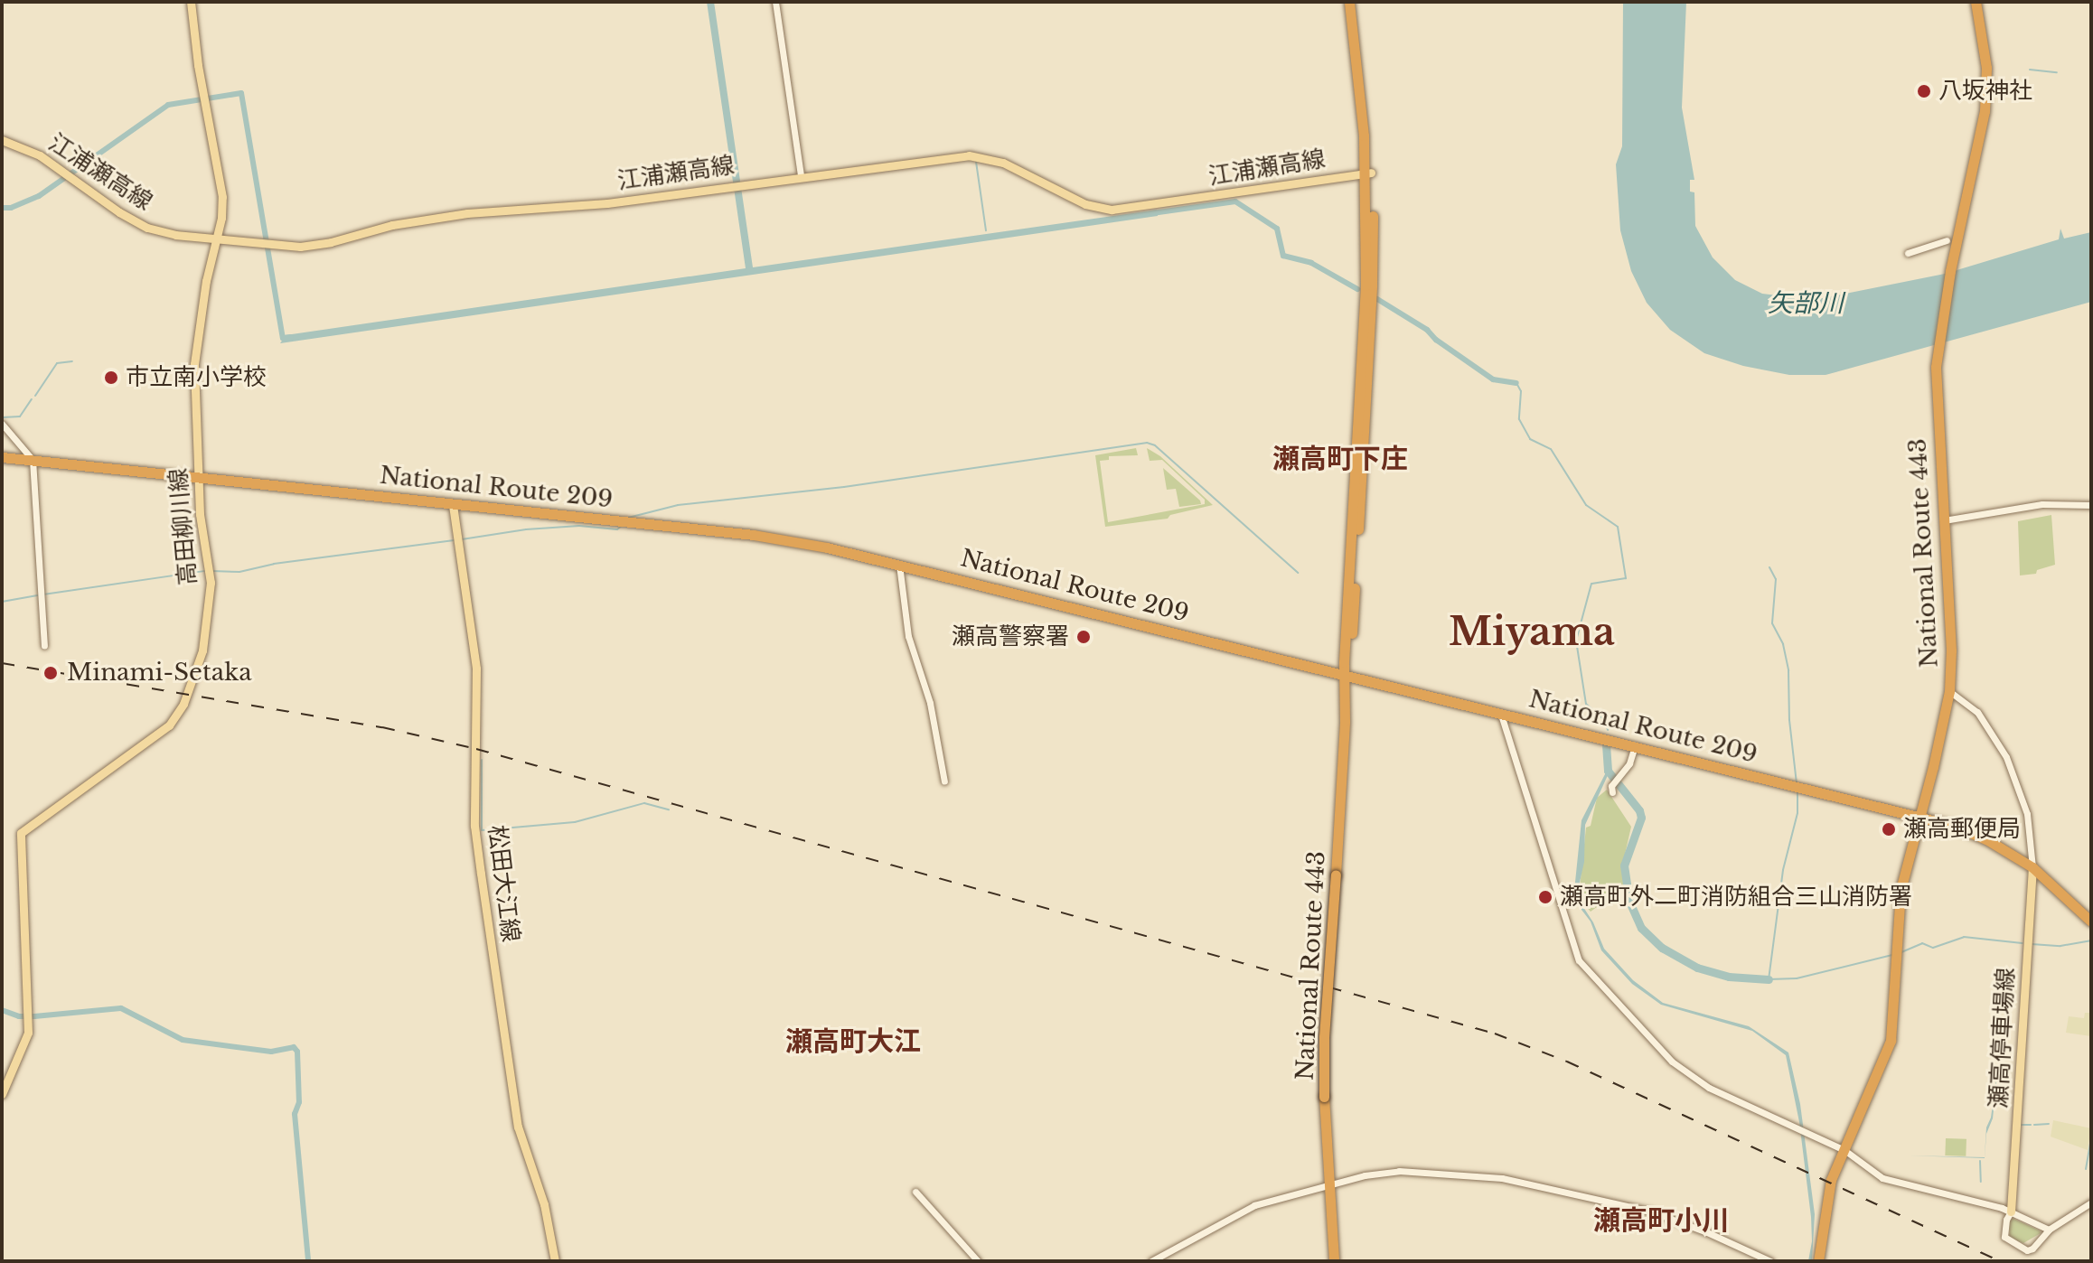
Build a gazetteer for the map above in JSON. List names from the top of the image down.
{
  "streets": {
    "highway": ["National Route 209", "National Route 443"],
    "main road": [
      "江浦瀬高線",
      "高田柳川線",
      "松田大江線",
      "瀬高停車場線"
    ]
  },
  "crossings": [
    ["江浦瀬高線", "高田柳川線"],
    ["江浦瀬高線", "National Route 443"],
    ["National Route 209", "高田柳川線"],
    ["National Route 209", "National Route 443"],
    ["National Route 209", "松田大江線"],
    ["National Route 209", "瀬高停車場線"]
  ],
  "districts": [
    "瀬高町下庄",
    "Miyama",
    "瀬高町大江",
    "瀬高町小川"
  ],
  "water": ["矢部川"],
  "places": [
    "八坂神社",
    "市立南小学校",
    "瀬高警察署",
    "Minami-Setaka",
    "瀬高郵便局",
    "瀬高町外二町消防組合三山消防署"
  ]
}
